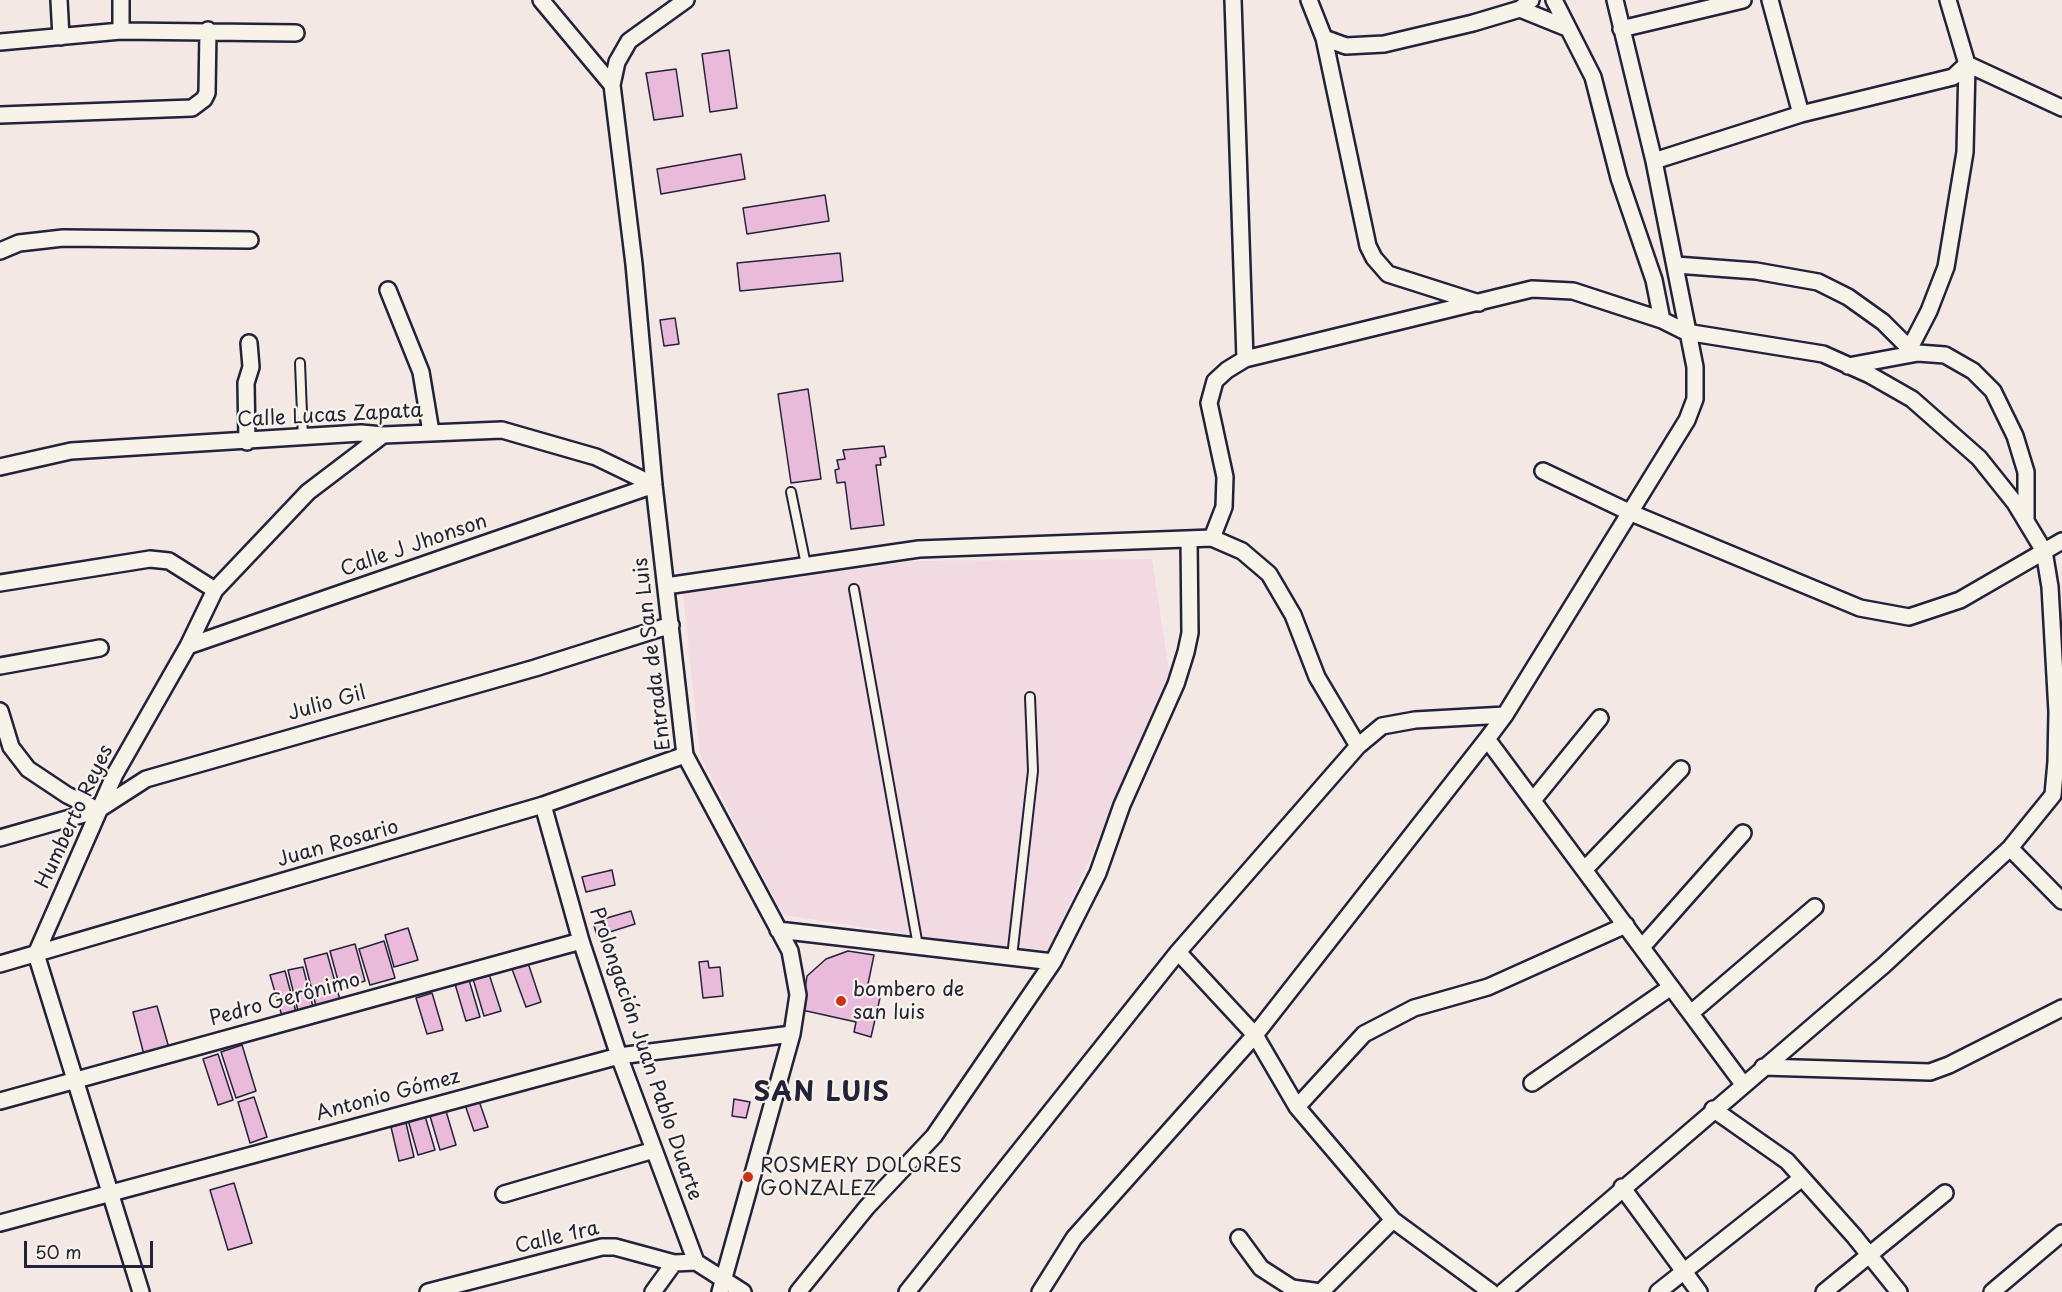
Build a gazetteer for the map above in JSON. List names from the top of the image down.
{
  "streets": {
    "street": [
      "Calle Lucas Zapata",
      "Calle J Jhonson",
      "Entrada de San Luis",
      "Julio Gil",
      "Humberto Reyes",
      "Juan Rosario",
      "Pedro Gerónimo",
      "Prolongación Juan Pablo Duarte",
      "Antonio Gómez",
      "Calle 1ra"
    ]
  },
  "crossings": [
    ["Calle Lucas Zapata", "Calle J Jhonson"],
    ["Calle Lucas Zapata", "Entrada de San Luis"],
    ["Calle Lucas Zapata", "Humberto Reyes"],
    ["Calle J Jhonson", "Entrada de San Luis"],
    ["Calle J Jhonson", "Humberto Reyes"],
    ["Entrada de San Luis", "Julio Gil"],
    ["Entrada de San Luis", "Juan Rosario"],
    ["Entrada de San Luis", "Antonio Gómez"],
    ["Julio Gil", "Humberto Reyes"],
    ["Humberto Reyes", "Juan Rosario"],
    ["Juan Rosario", "Prolongación Juan Pablo Duarte"],
    ["Pedro Gerónimo", "Prolongación Juan Pablo Duarte"],
    ["Prolongación Juan Pablo Duarte", "Antonio Gómez"],
    ["Prolongación Juan Pablo Duarte", "Calle 1ra"]
  ],
  "districts": ["SAN LUIS"],
  "places": ["bombero de san luis", "ROSMERY DOLORES GONZALEZ"],
  "scale_bar": "50 m"
}
